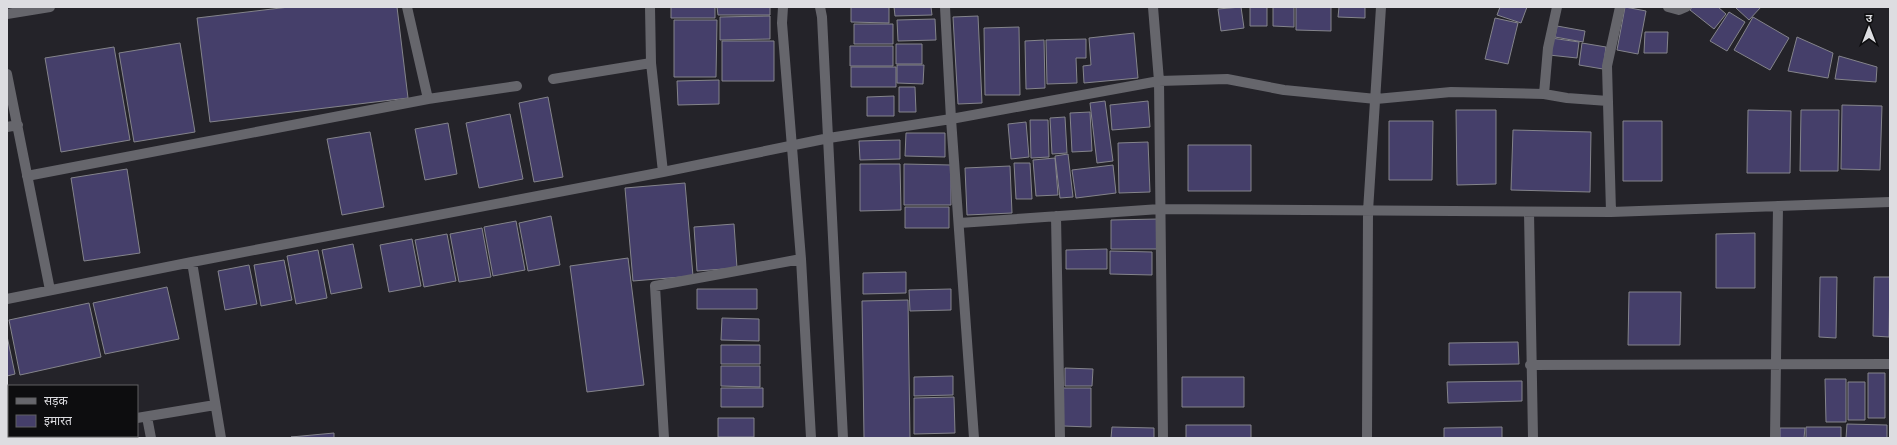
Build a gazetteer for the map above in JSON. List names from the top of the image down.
{
  "legend": ["सड़क", "इमारत"],
  "north": "top"
}
